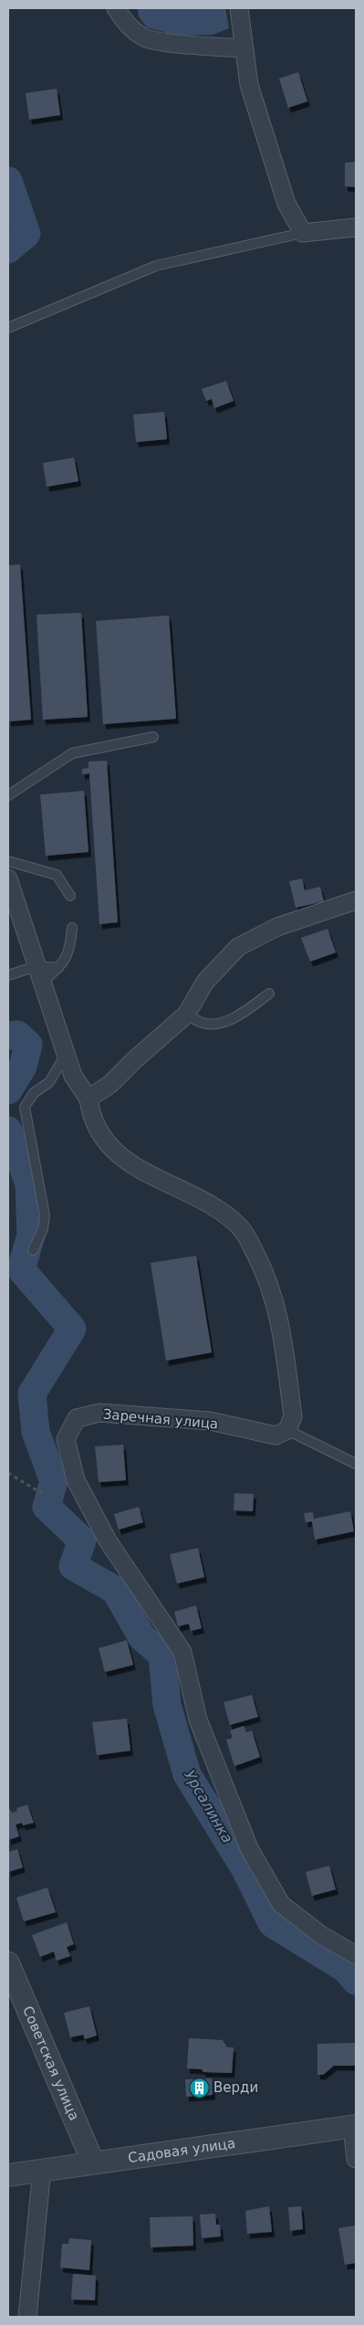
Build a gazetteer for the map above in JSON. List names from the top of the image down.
{
  "streets": {
    "street": ["Заречная улица", "Советская улица", "Садовая улица"]
  },
  "crossings": [
    ["Советская улица", "Садовая улица"]
  ],
  "water": ["Урсалинка"],
  "places": {
    "building": ["Верди"]
  }
}
